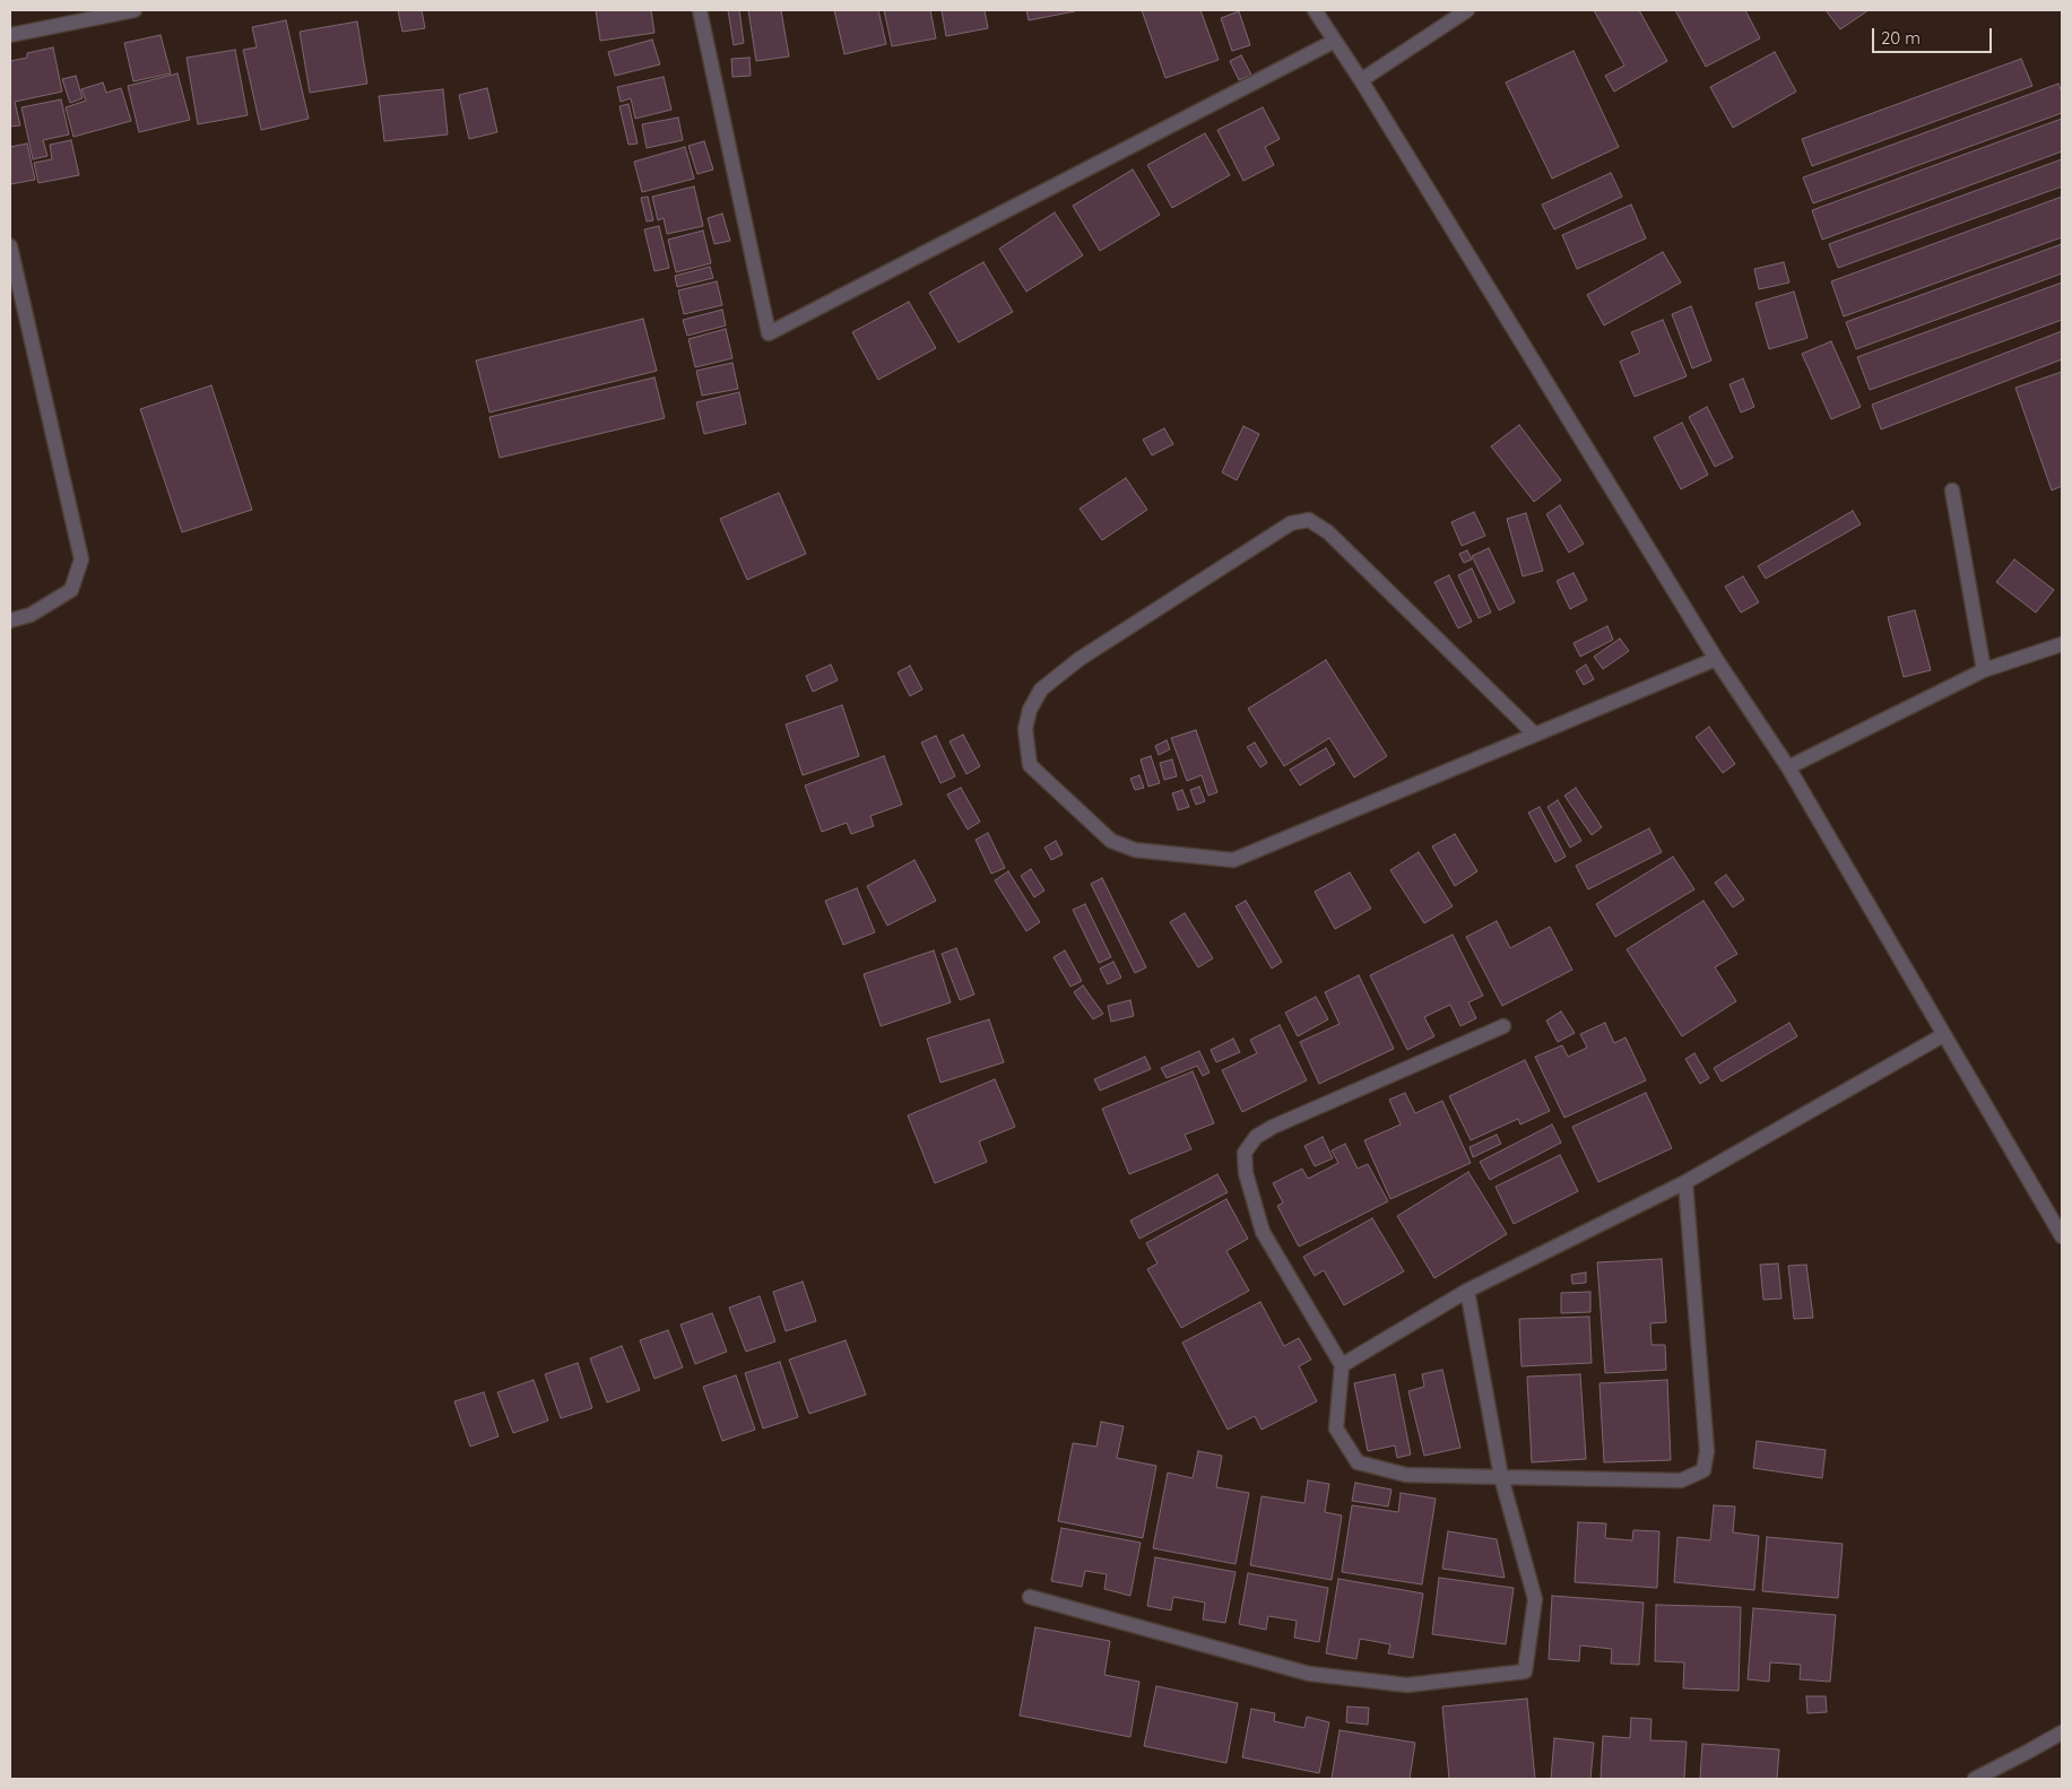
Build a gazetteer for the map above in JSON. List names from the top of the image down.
{
  "scale_bar": "20 m"
}
